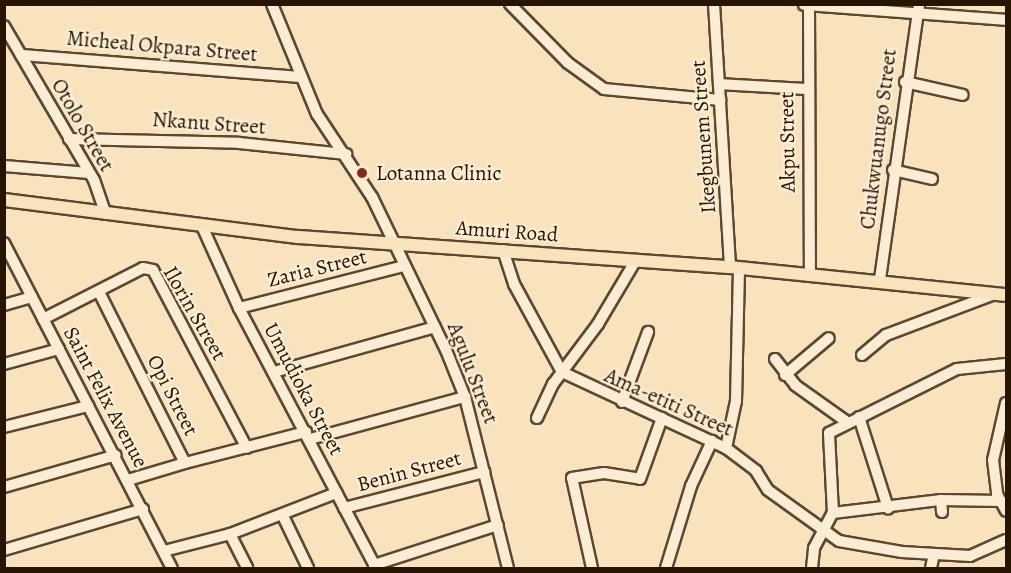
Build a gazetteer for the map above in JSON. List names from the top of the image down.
{
  "streets": {
    "main road": ["Amuri Road"],
    "street": [
      "Micheal Okpara Street",
      "Nkanu Street",
      "Otolo Street",
      "Ikegbunem Street",
      "Chukwuanugo Street",
      "Akpu Street",
      "Zaria Street",
      "Ilorin Street",
      "Agulu Street",
      "Umudioka Street",
      "Opi Street",
      "Saint Felix Avenue",
      "Ama-etiti Street",
      "Benin Street"
    ]
  },
  "crossings": [
    ["Micheal Okpara Street", "Otolo Street"],
    ["Micheal Okpara Street", "Agulu Street"],
    ["Nkanu Street", "Otolo Street"],
    ["Nkanu Street", "Agulu Street"],
    ["Otolo Street", "Amuri Road"],
    ["Ikegbunem Street", "Amuri Road"],
    ["Ikegbunem Street", "Ama-etiti Street"],
    ["Chukwuanugo Street", "Amuri Road"],
    ["Akpu Street", "Amuri Road"],
    ["Amuri Road", "Agulu Street"],
    ["Amuri Road", "Umudioka Street"],
    ["Zaria Street", "Agulu Street"],
    ["Zaria Street", "Umudioka Street"],
    ["Ilorin Street", "Opi Street"],
    ["Ilorin Street", "Saint Felix Avenue"],
    ["Agulu Street", "Benin Street"],
    ["Umudioka Street", "Benin Street"],
    ["Opi Street", "Saint Felix Avenue"]
  ],
  "places": ["Lotanna Clinic"]
}
